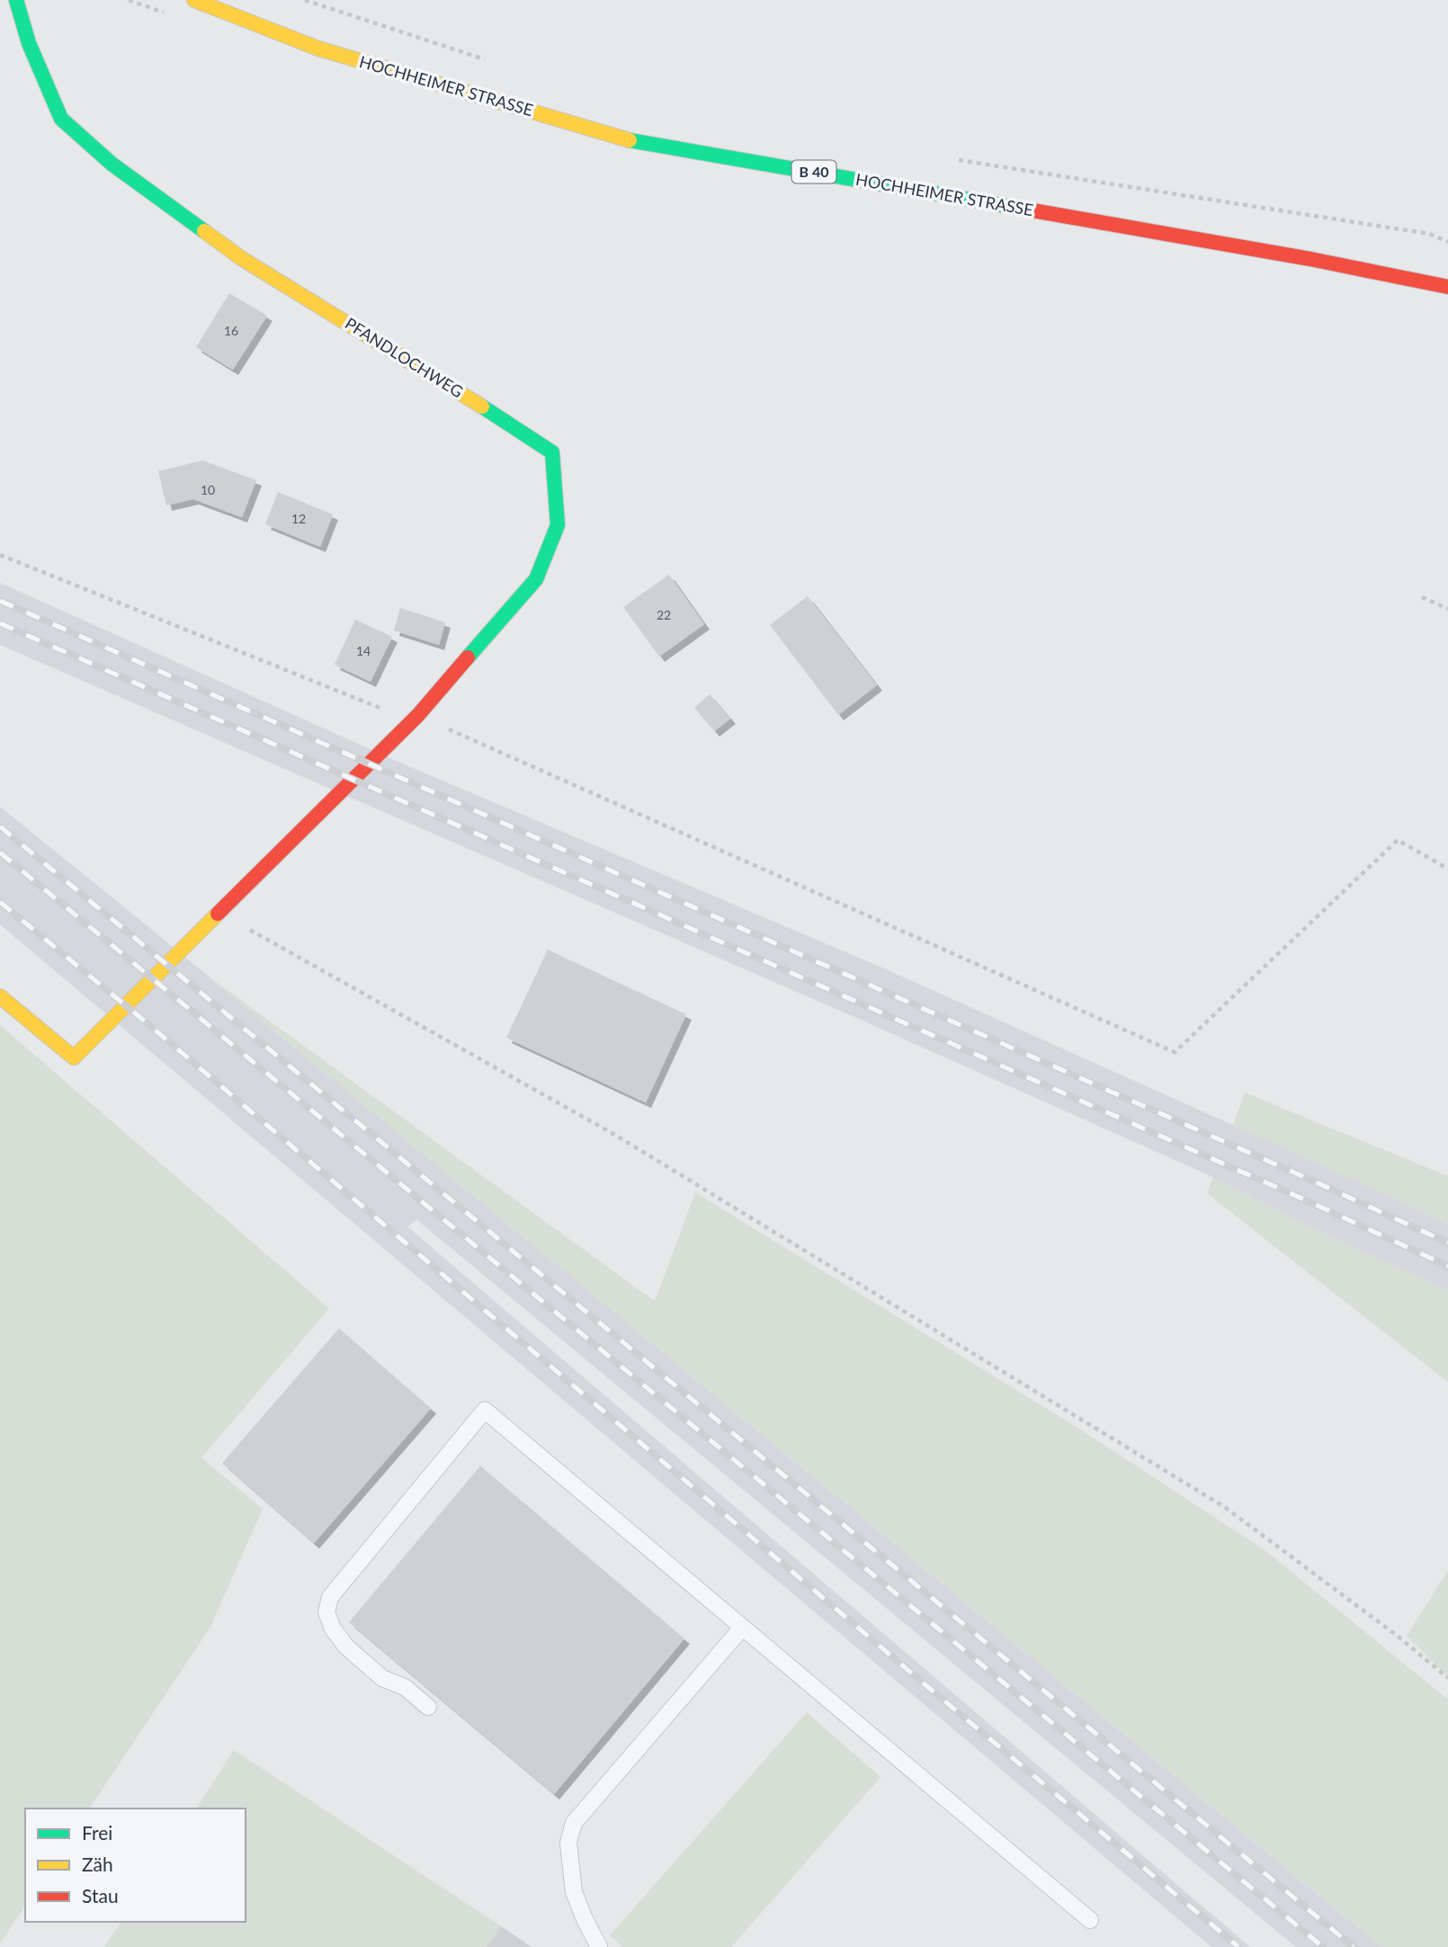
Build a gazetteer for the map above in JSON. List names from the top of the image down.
{
  "streets": {
    "street": ["HOCHHEIMER STRASSE", "B 40", "PFANDLOCHWEG"]
  },
  "house_numbers": [
    "16",
    "10",
    "12",
    "22",
    "14"
  ],
  "legend": ["Frei", "Zäh", "Stau"]
}
